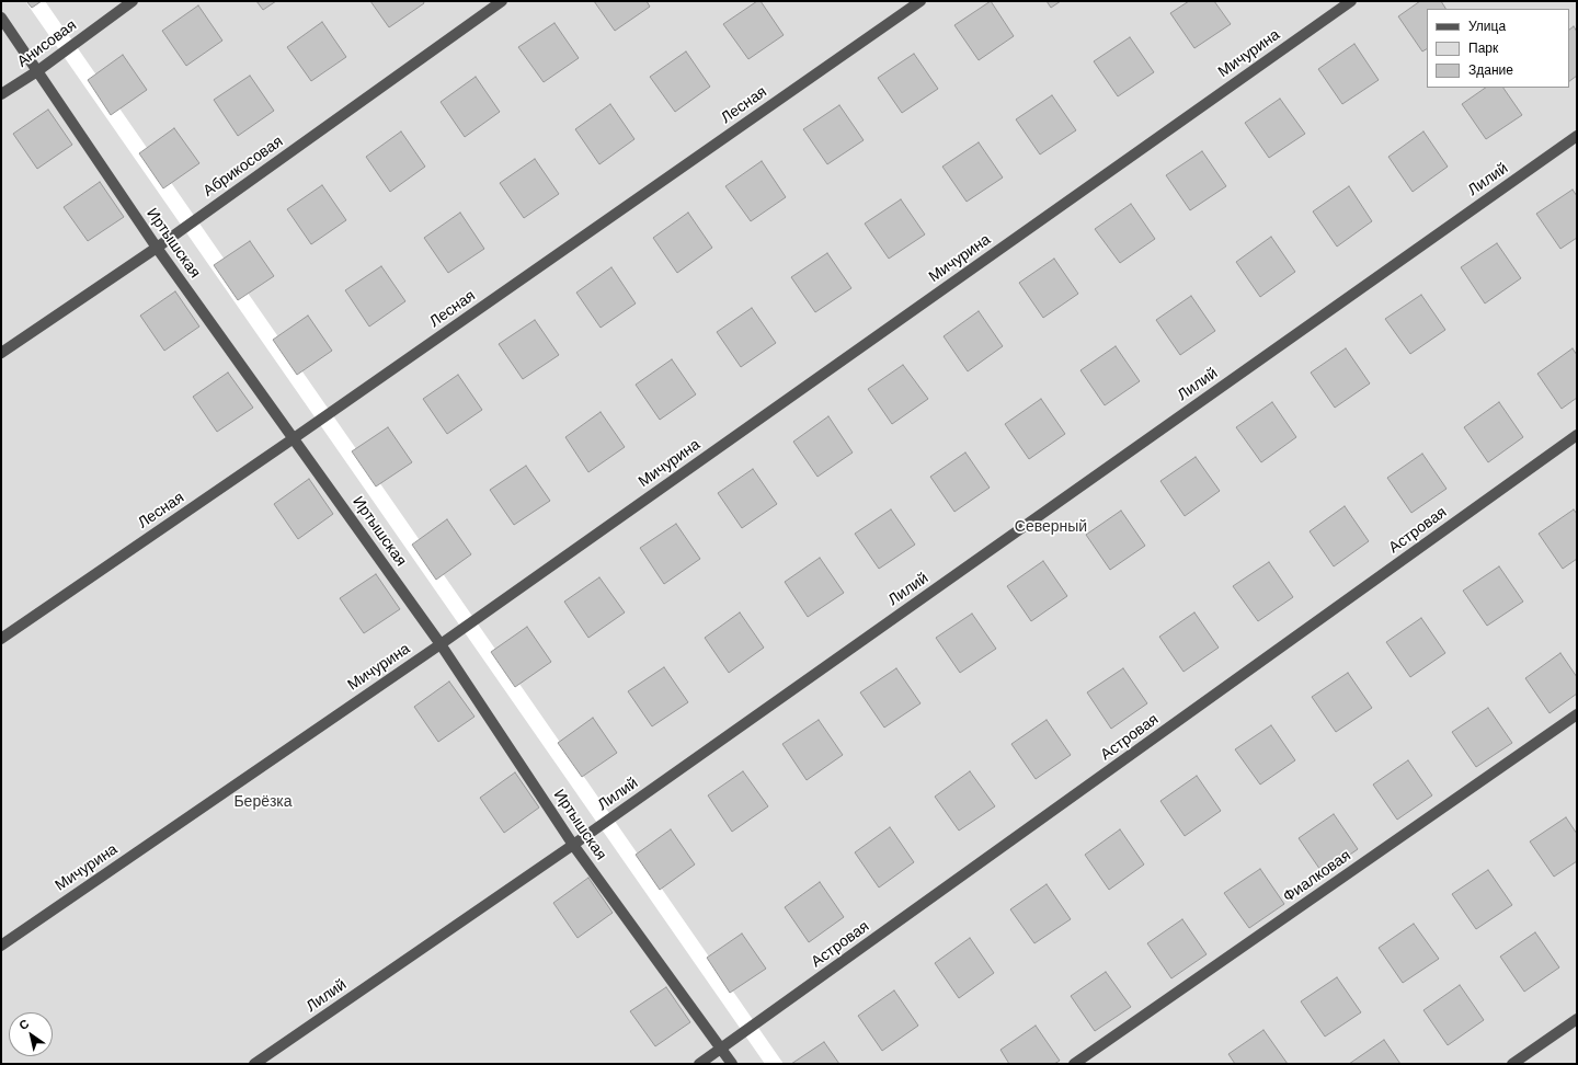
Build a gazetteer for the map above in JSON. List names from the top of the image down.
{
  "streets": {
    "street": [
      "Анисовая",
      "Мичурина",
      "Лесная",
      "Абрикосовая",
      "Лилий",
      "Иртышская",
      "Астровая",
      "Фиалковая"
    ]
  },
  "crossings": [
    ["Анисовая", "Иртышская"],
    ["Мичурина", "Иртышская"],
    ["Лесная", "Иртышская"],
    ["Абрикосовая", "Иртышская"],
    ["Лилий", "Иртышская"],
    ["Иртышская", "Астровая"]
  ],
  "parks": ["Северный", "Берёзка"],
  "legend": ["Улица", "Парк", "Здание"],
  "north": "top left"
}
